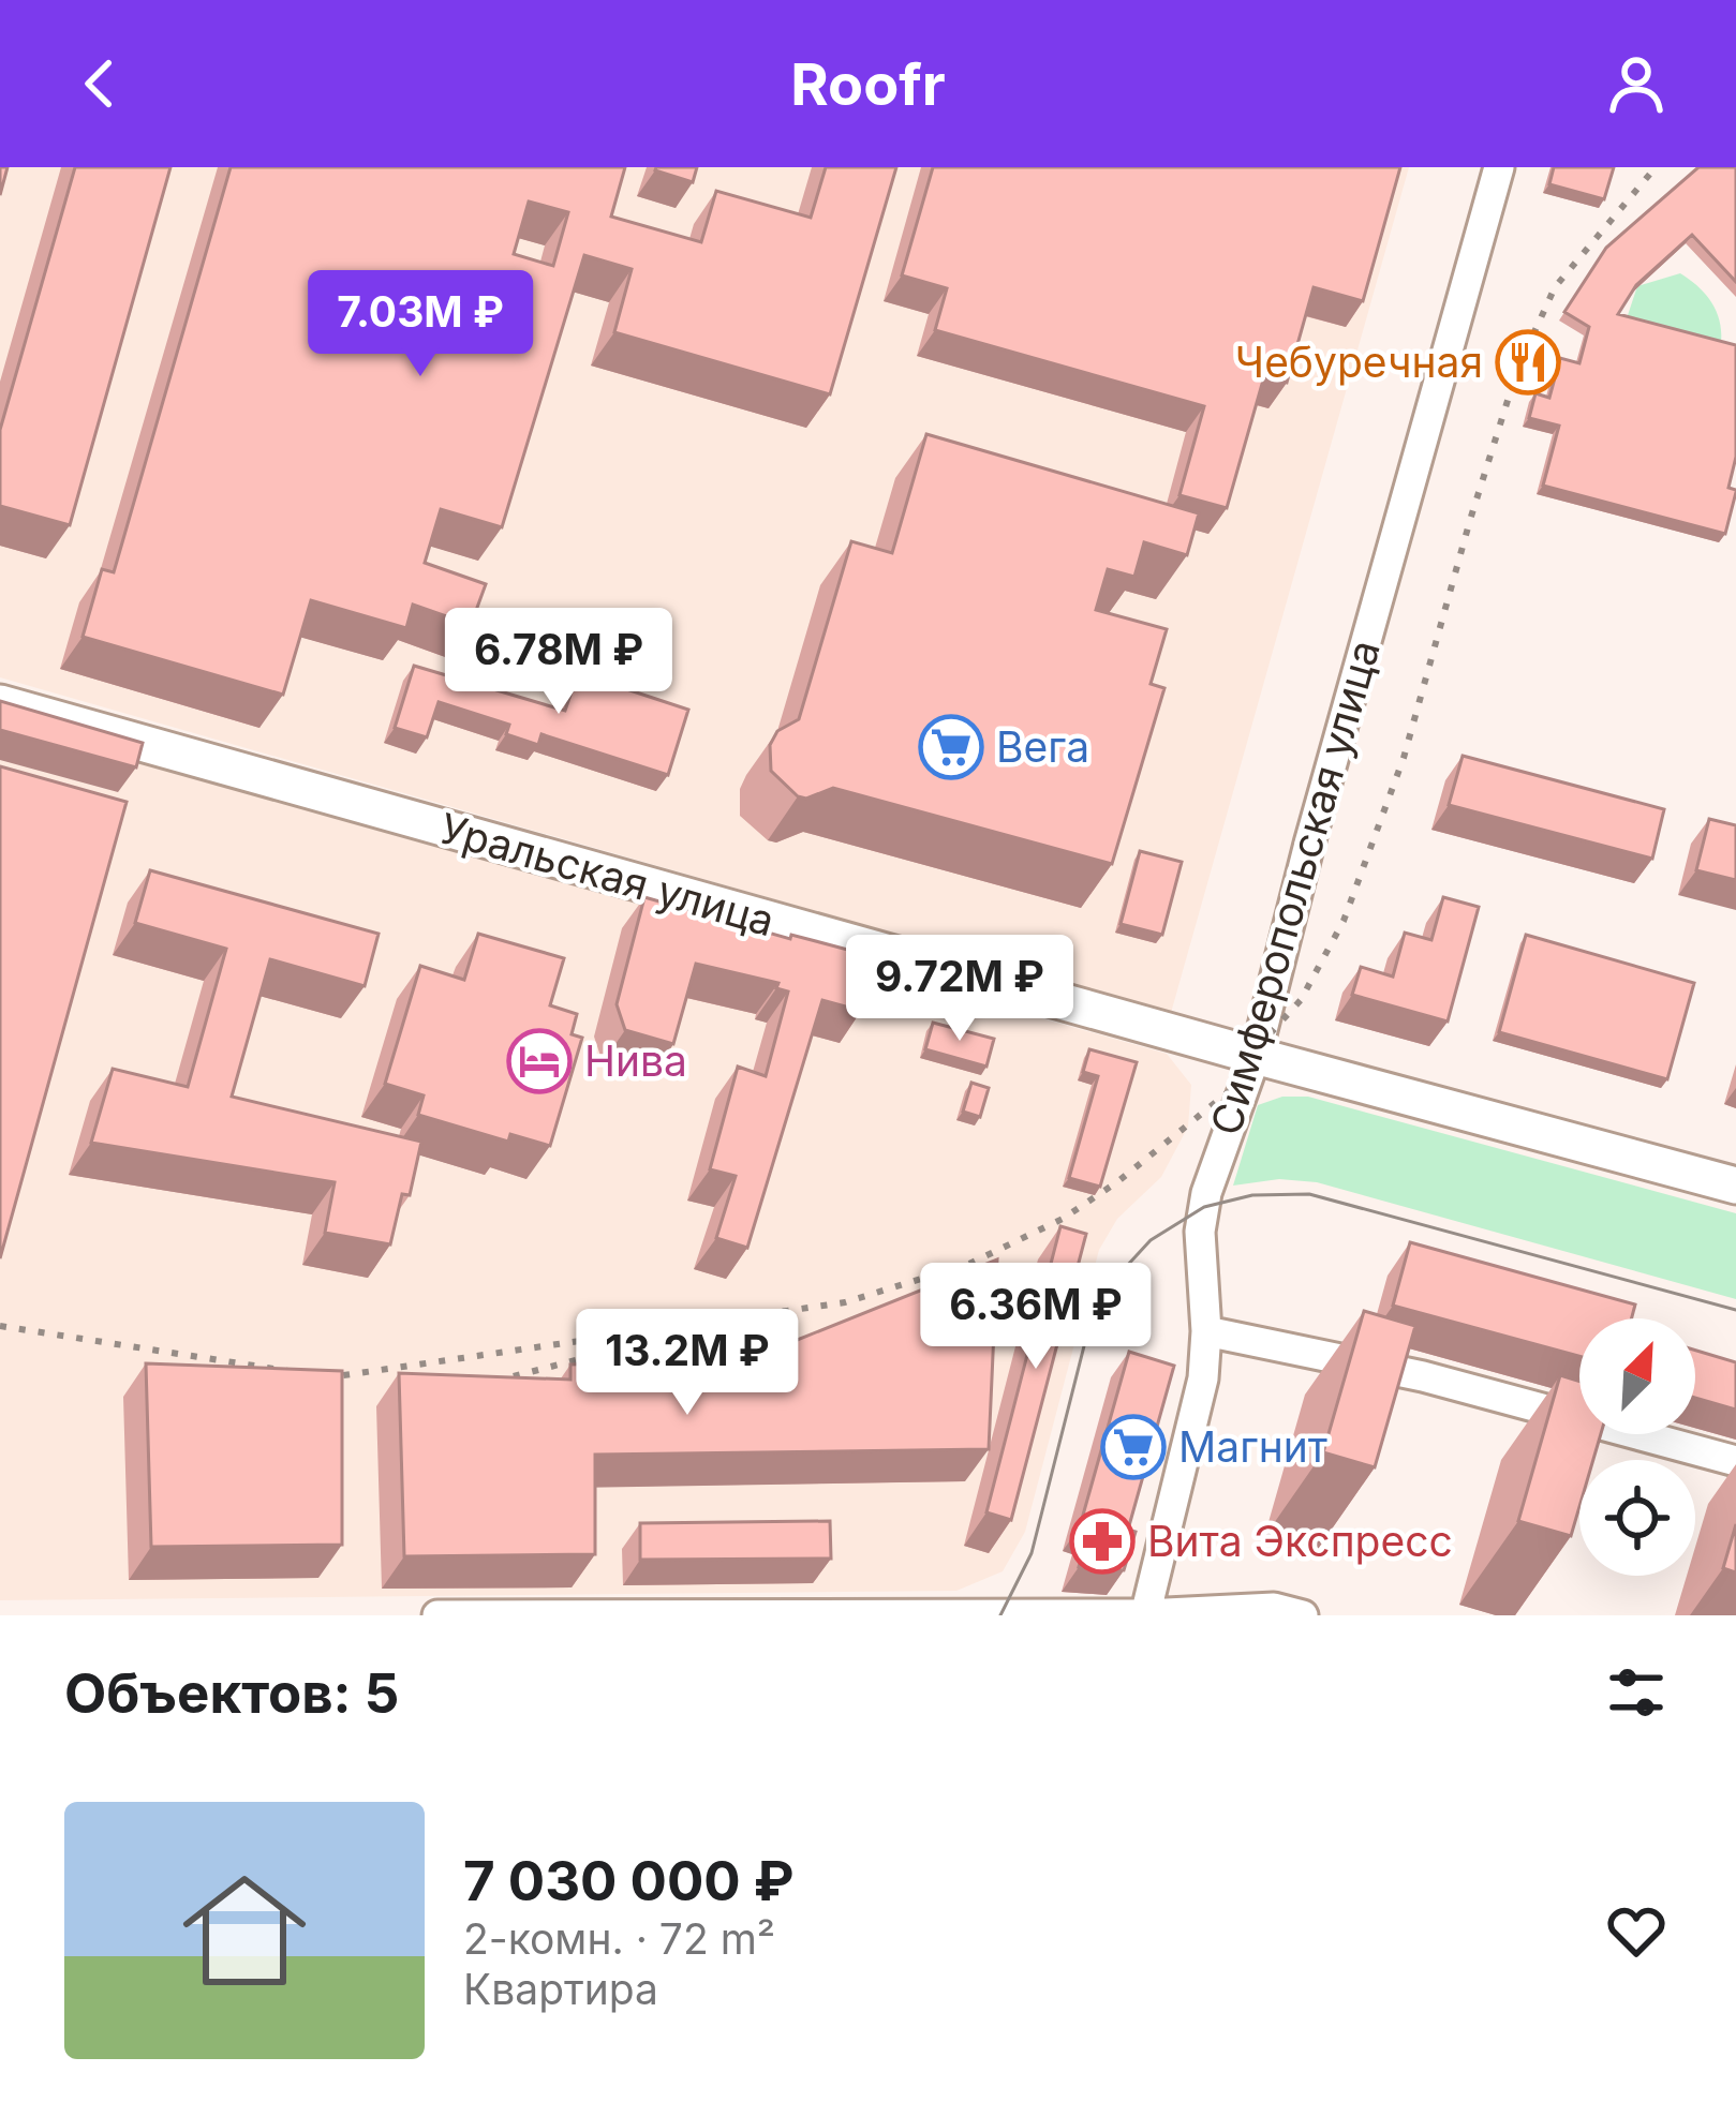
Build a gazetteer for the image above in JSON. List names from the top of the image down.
{
  "streets": {
    "main road": ["Уральская улица"],
    "street": ["Симферопольская улица"]
  },
  "crossings": [
    ["Уральская улица", "Симферопольская улица"]
  ],
  "places": {
    "restaurant": ["Чебуречная"],
    "supermarket": ["Вега", "Магнит"],
    "hotel": ["Нива"],
    "pharmacy": ["Вита Экспресс"]
  },
  "north": "top right",
  "page": {
    "header": "Roofr",
    "price": [
      "7.03M ₽",
      "6.78M ₽",
      "9.72M ₽",
      "6.36M ₽",
      "13.2M ₽"
    ],
    "heading": "Объектов: 5",
    "list": [
      {
        "name": "7 030 000 ₽",
        "note": "2-комн. · 72 m² · Квартира"
      }
    ]
  }
}
